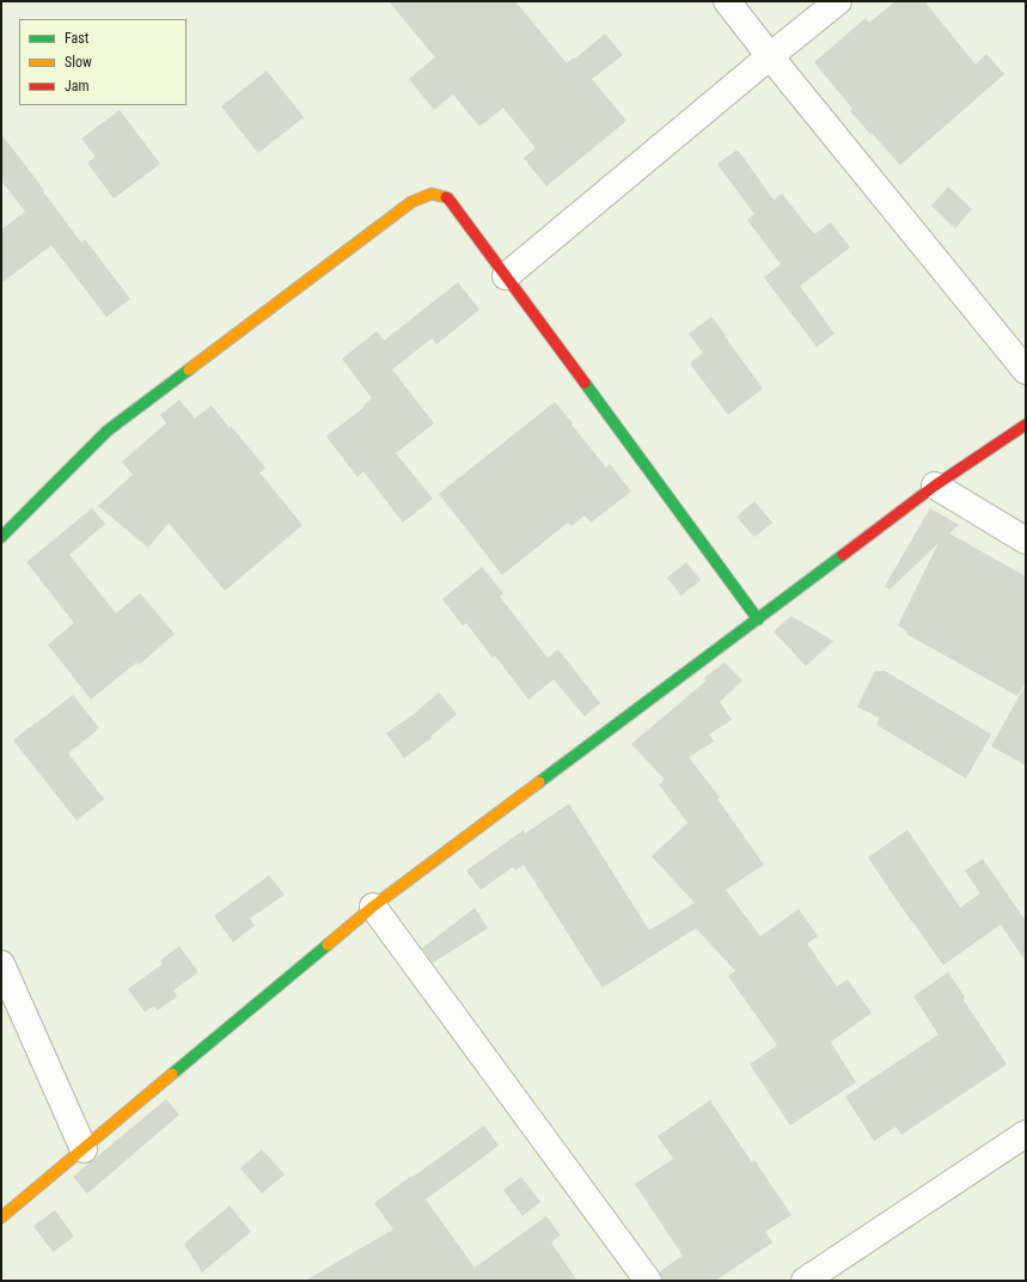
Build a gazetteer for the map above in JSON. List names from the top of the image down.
{
  "legend": ["Fast", "Slow", "Jam"]
}
